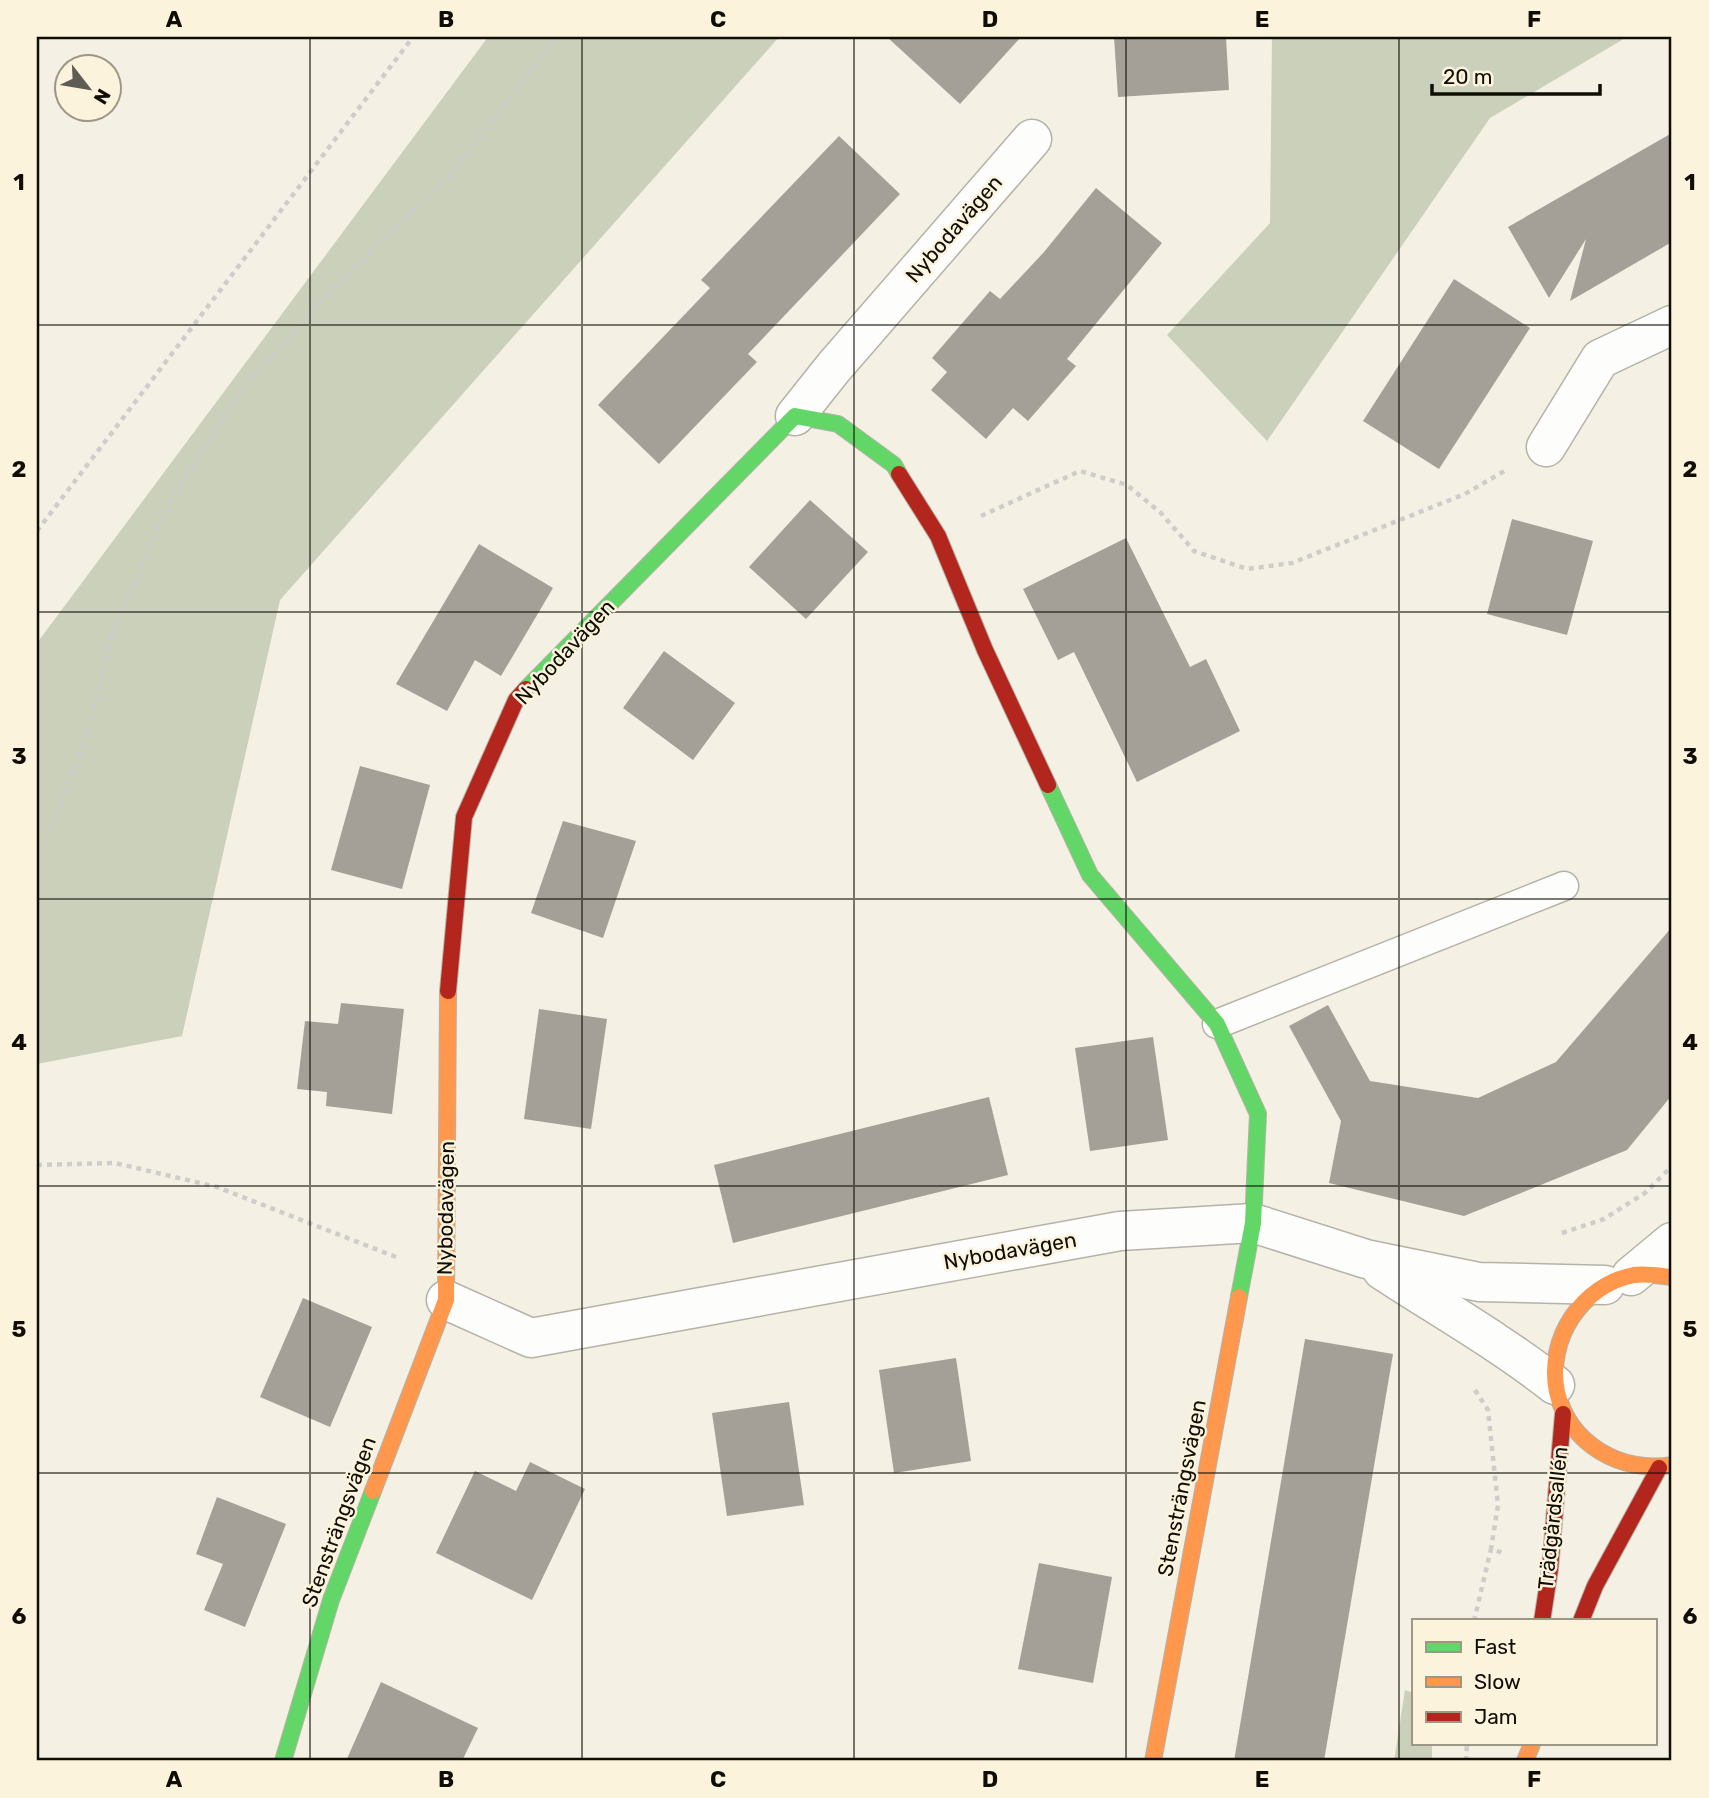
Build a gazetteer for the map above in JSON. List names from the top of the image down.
{
  "streets": {
    "street": ["Nybodavägen", "Stensträngsvägen", "Trädgårdsallén"]
  },
  "crossings": [
    ["Nybodavägen", "Stensträngsvägen"],
    ["Nybodavägen", "Trädgårdsallén"]
  ],
  "legend": ["Fast", "Slow", "Jam"],
  "scale_bar": "20 m",
  "north": "bottom right",
  "grid": {
    "columns": [
      "A",
      "B",
      "C",
      "D",
      "E",
      "F"
    ],
    "rows": [
      "1",
      "2",
      "3",
      "4",
      "5",
      "6"
    ]
  }
}
